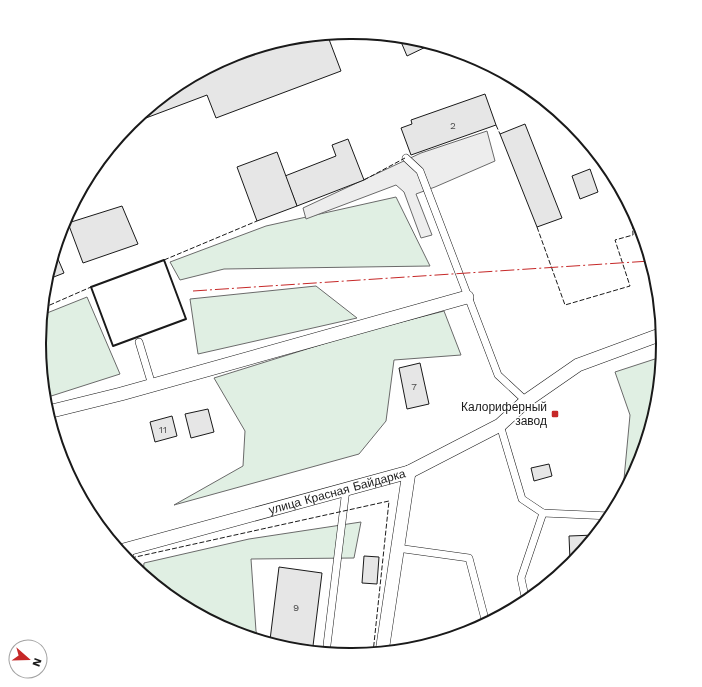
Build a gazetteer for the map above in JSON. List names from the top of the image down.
{
  "streets": {
    "street": ["улица Красная Байдарка"]
  },
  "places": {
    "transit": ["Калориферный завод"]
  },
  "house_numbers": [
    "2",
    "7",
    "11",
    "9"
  ],
  "north": "right"
}
